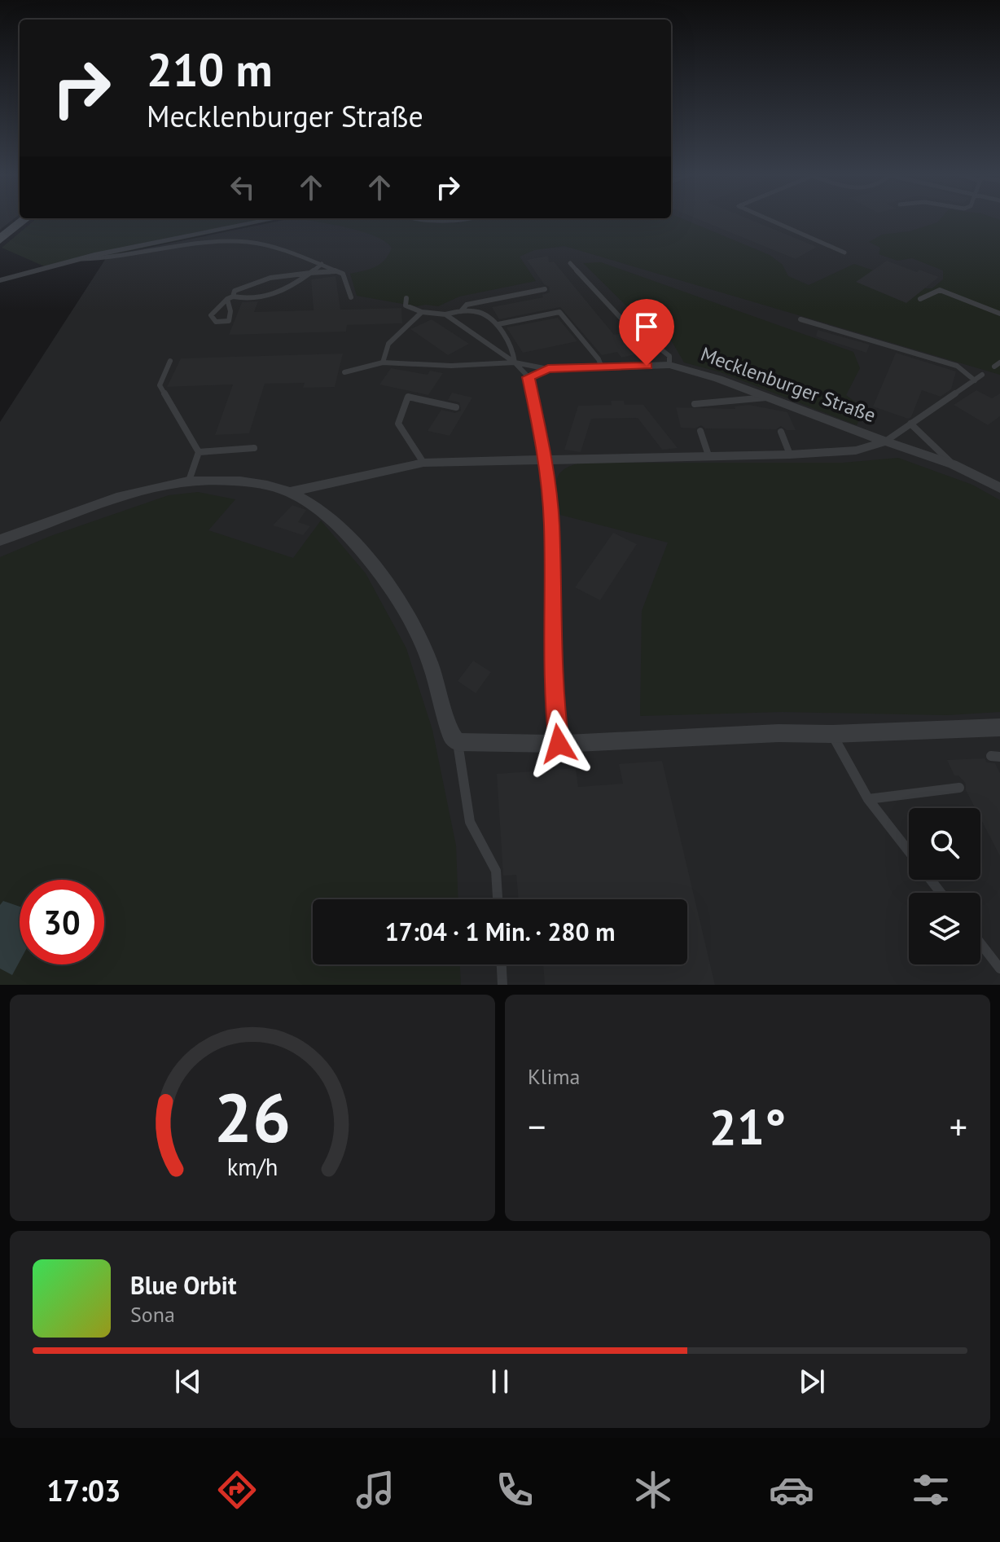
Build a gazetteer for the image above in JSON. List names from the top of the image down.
{
  "streets": {
    "street": ["Mecklenburger Straße"]
  },
  "page": {
    "turn": ["210 m", "Mecklenburger Straße"],
    "limit": "30",
    "trip": "17:04 · 1 Min. · 280 m",
    "tile": "Klima",
    "heat": ["−", "21°", "+"],
    "song": ["Blue Orbit", "Sona"],
    "tabs": "17:03",
    "gauge": ["26", "km/h"]
  }
}
